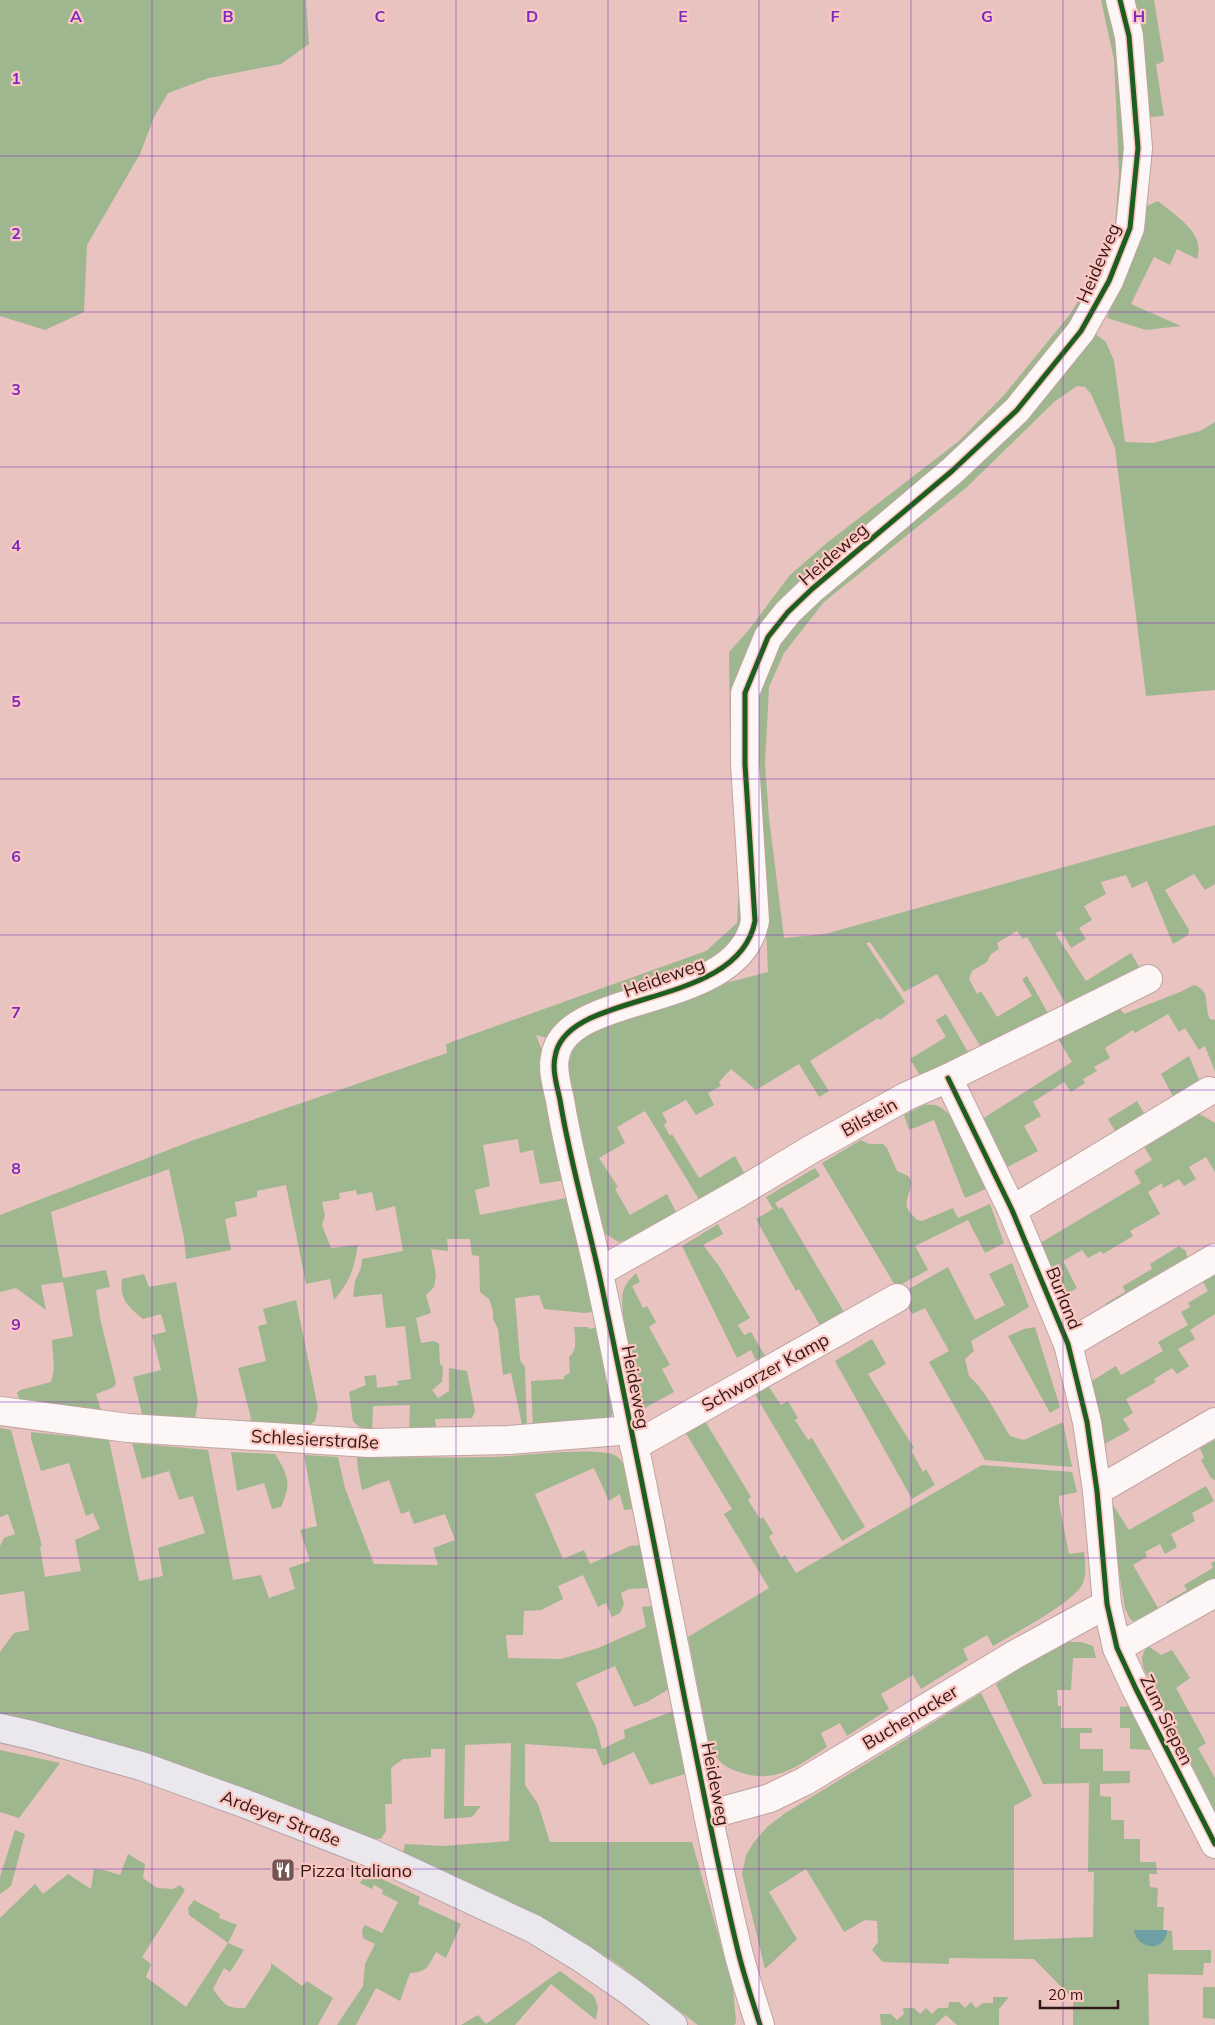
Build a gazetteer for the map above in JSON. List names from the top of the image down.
{
  "streets": {
    "main road": ["Ardeyer Straße"],
    "street": [
      "Heideweg",
      "Bilstein",
      "Burland",
      "Schwarzer Kamp",
      "Schlesierstraße",
      "Buchenacker",
      "Zum Siepen"
    ]
  },
  "crossings": [
    ["Heideweg", "Bilstein"],
    ["Heideweg", "Schwarzer Kamp"],
    ["Heideweg", "Schlesierstraße"],
    ["Heideweg", "Buchenacker"],
    ["Bilstein", "Burland"],
    ["Burland", "Buchenacker"],
    ["Burland", "Zum Siepen"],
    ["Schwarzer Kamp", "Schlesierstraße"],
    ["Buchenacker", "Zum Siepen"]
  ],
  "places": {
    "restaurant": ["Pizza Italiano"]
  },
  "scale_bar": "20 m",
  "grid": {
    "columns": [
      "A",
      "B",
      "C",
      "D",
      "E",
      "F",
      "G",
      "H"
    ],
    "rows": [
      "1",
      "2",
      "3",
      "4",
      "5",
      "6",
      "7",
      "8",
      "9"
    ]
  }
}
